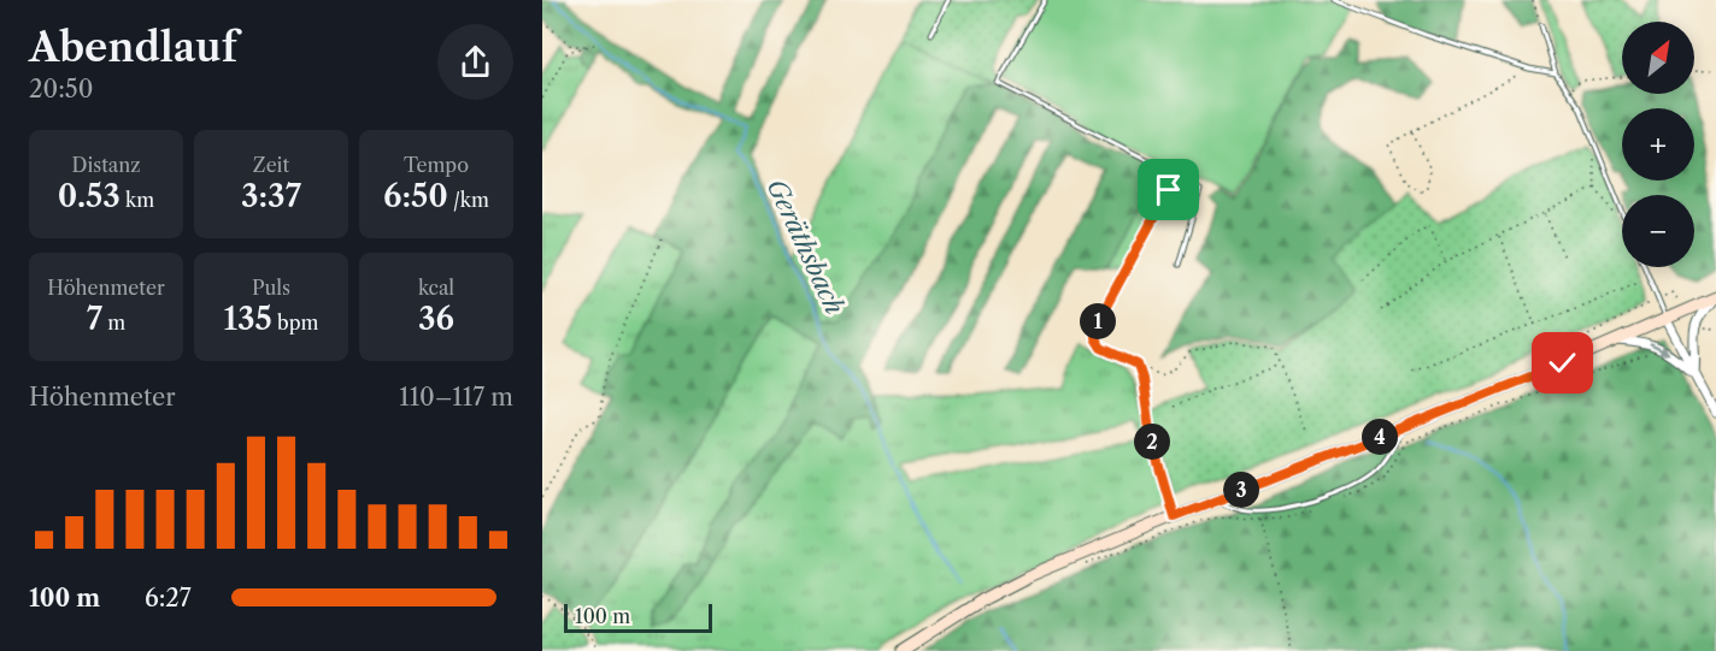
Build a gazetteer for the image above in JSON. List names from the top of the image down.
{
  "water": ["Geräthsbach"],
  "scale_bar": "100 m",
  "north": "top right",
  "page": {
    "heading": ["Abendlauf", "20:50"],
    "map_buttons": ["+", "−"],
    "stats": [
      ["Distanz", "0.53 km"],
      ["Zeit", "3:37"],
      ["Tempo", "6:50 /km"],
      ["Höhenmeter", "7 m"],
      ["Puls", "135 bpm"],
      ["kcal", "36"]
    ],
    "pins": [
      "1",
      "4",
      "2",
      "3"
    ],
    "chart": ["Höhenmeter", "110–117 m"],
    "list": [
      {
        "name": "100 m",
        "note": "6:27"
      }
    ],
    "scale": "100 m"
  }
}
